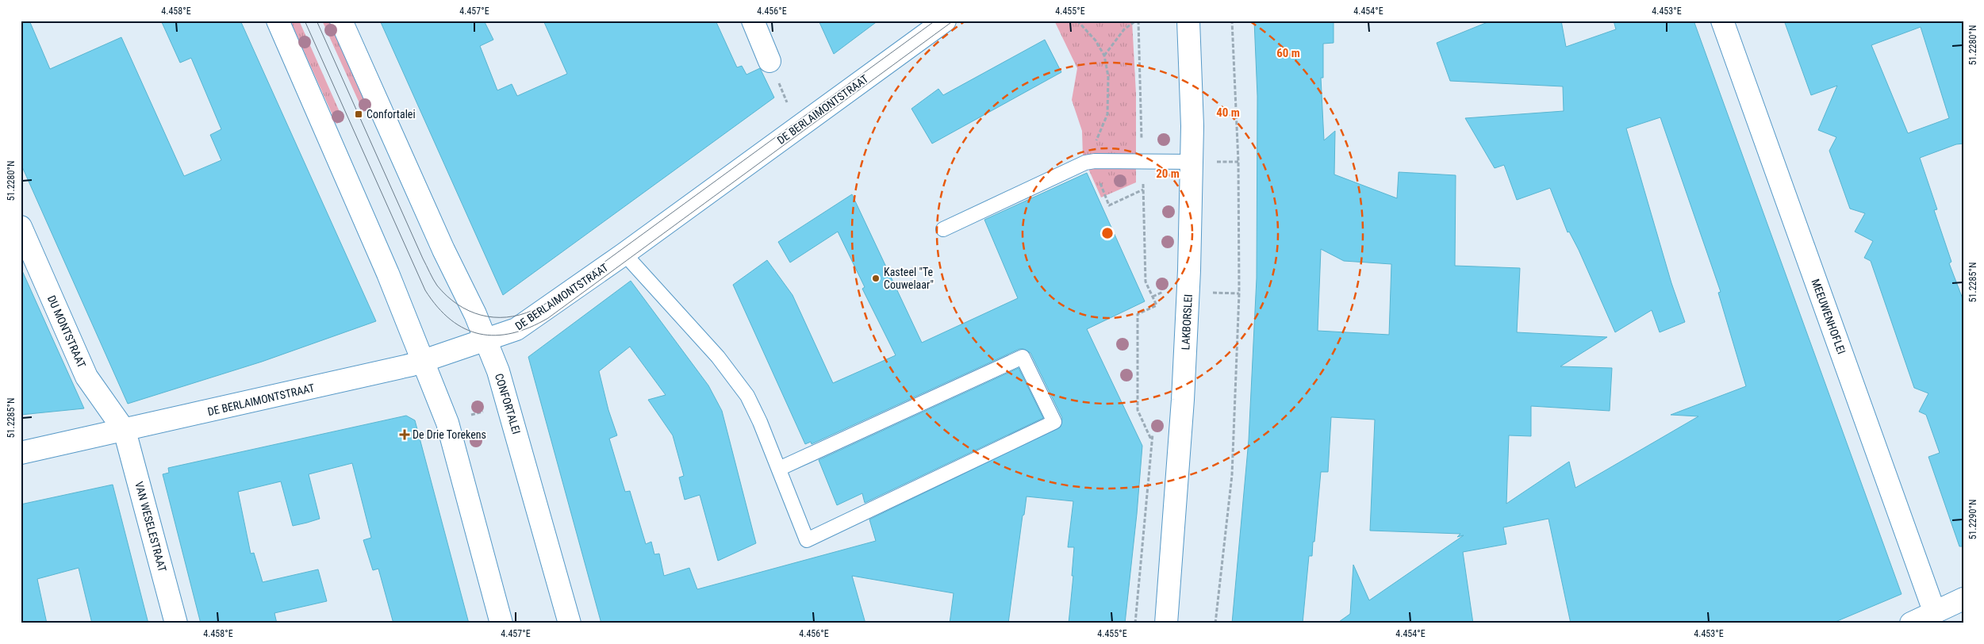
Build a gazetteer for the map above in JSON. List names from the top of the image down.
{
  "streets": {
    "street": [
      "DE BERLAIMONTSTRAAT",
      "MEEUWENHOFLEI",
      "LAKBORSLEI",
      "DU MONTSTRAAT",
      "CONFORTALEI",
      "VAN WESELESTRAAT"
    ]
  },
  "crossings": [
    ["DE BERLAIMONTSTRAAT", "DU MONTSTRAAT"],
    ["DE BERLAIMONTSTRAAT", "CONFORTALEI"],
    ["DE BERLAIMONTSTRAAT", "VAN WESELESTRAAT"],
    ["DU MONTSTRAAT", "VAN WESELESTRAAT"]
  ],
  "places": {
    "transit": ["Confortalei"],
    "other": ["Kasteel \"Te Couwelaar\""],
    "health": ["De Drie Torekens"]
  },
  "coordinates": [
    "4.458°E",
    "4.457°E",
    "4.456°E",
    "4.455°E",
    "4.454°E",
    "4.453°E",
    "51.2280°N",
    "51.2285°N",
    "51.2290°N"
  ],
  "rings": ["60 m", "40 m", "20 m"]
}
